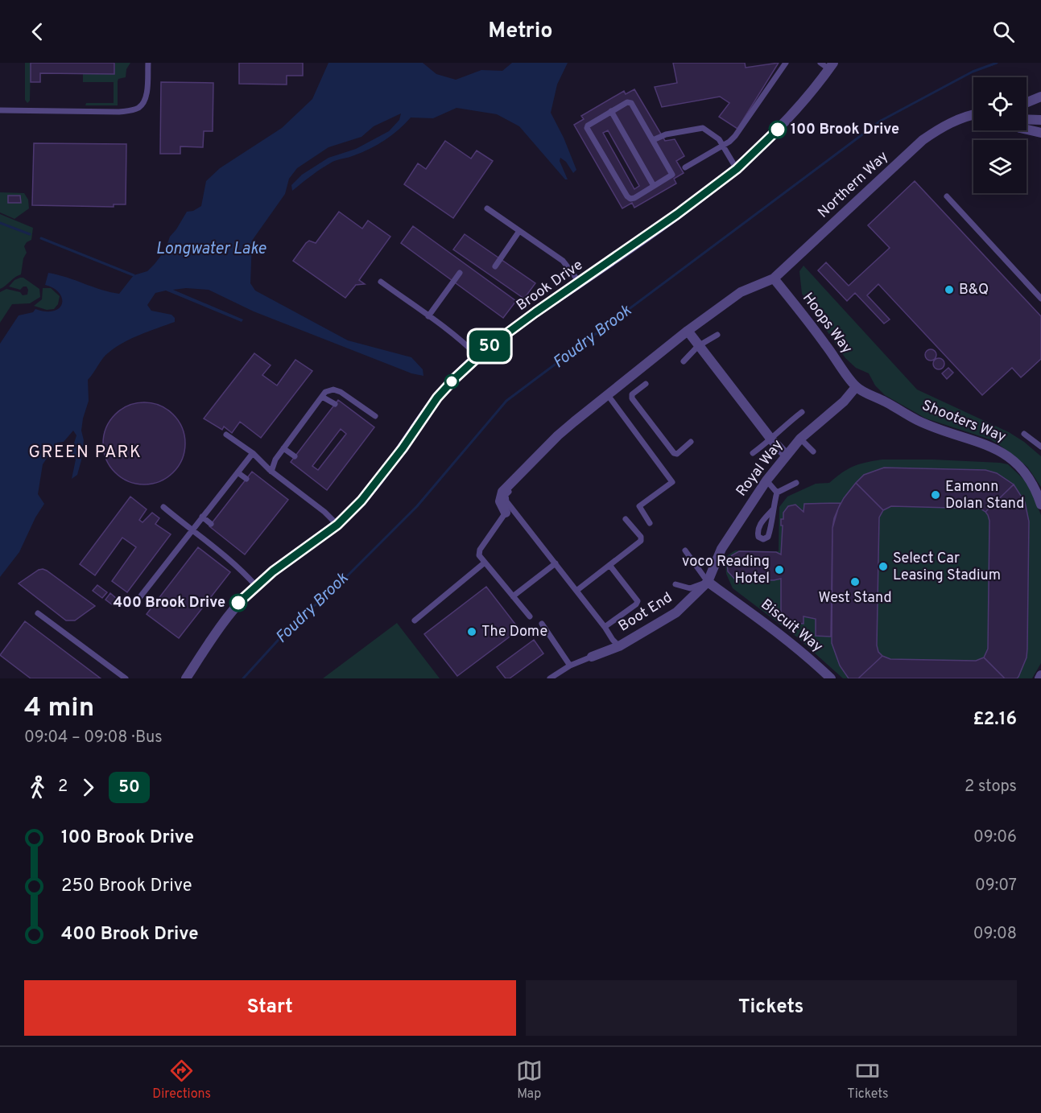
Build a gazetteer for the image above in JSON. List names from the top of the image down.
{
  "streets": {
    "street": [
      "Northern Way",
      "Brook Drive",
      "Hoops Way",
      "Shooters Way",
      "Royal Way",
      "Boot End",
      "Biscuit Way"
    ]
  },
  "crossings": [
    ["Northern Way", "Hoops Way"],
    ["Hoops Way", "Shooters Way"],
    ["Hoops Way", "Royal Way"],
    ["Shooters Way", "Royal Way"],
    ["Royal Way", "Boot End"],
    ["Royal Way", "Biscuit Way"],
    ["Boot End", "Biscuit Way"]
  ],
  "districts": ["GREEN PARK"],
  "water": ["Longwater Lake", "Foudry Brook"],
  "places": [
    "100 Brook Drive",
    "B&Q",
    "Eamonn Dolan Stand",
    "Select Car Leasing Stadium",
    "voco Reading Hotel",
    "West Stand",
    "400 Brook Drive",
    "The Dome"
  ],
  "lines": ["bus line 50"],
  "page": {
    "header": "Metrio",
    "on_map": "50",
    "heading": ["4 min", "09:04 – 09:08 · Bus", "£2.16"],
    "legs": ["2", "50", "2 stops"],
    "list": [
      {
        "name": "100 Brook Drive",
        "value": "09:06"
      },
      {
        "name": "250 Brook Drive",
        "value": "09:07"
      },
      {
        "name": "400 Brook Drive",
        "value": "09:08"
      }
    ],
    "buttons": ["Start", "Tickets"],
    "tabs": ["Directions", "Map", "Tickets"]
  }
}
